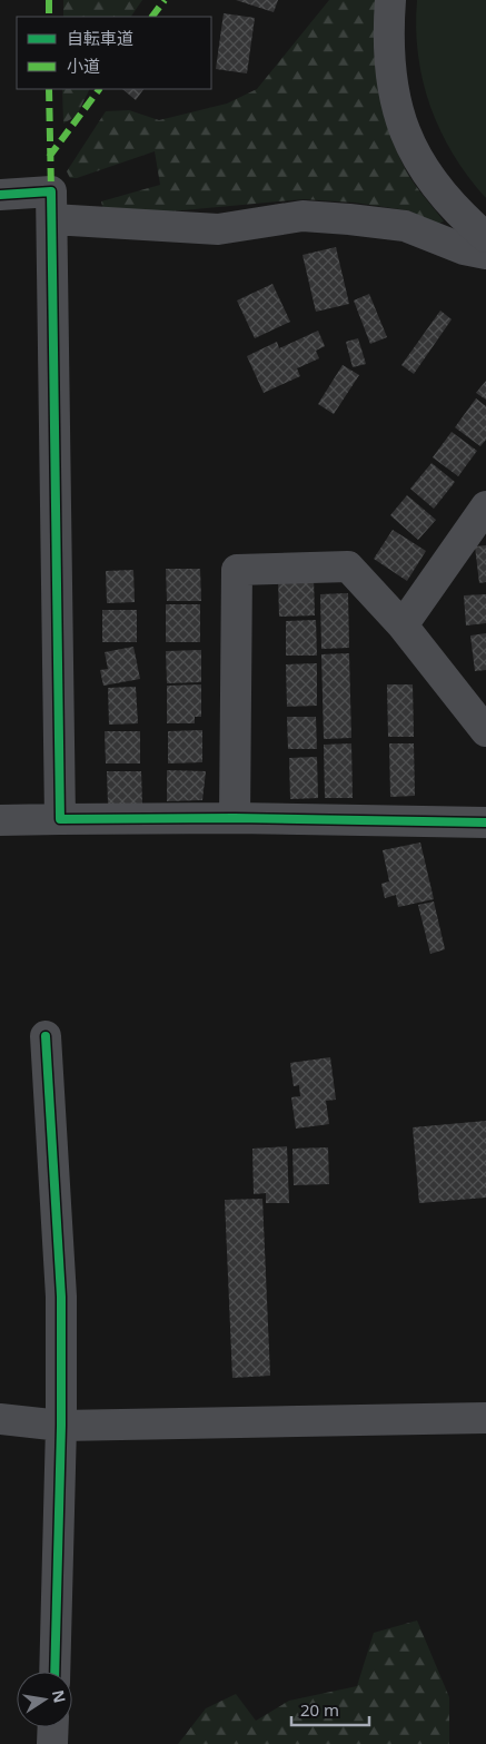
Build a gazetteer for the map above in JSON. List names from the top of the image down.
{
  "legend": ["自転車道", "小道"],
  "scale_bar": "20 m",
  "north": "right"
}
